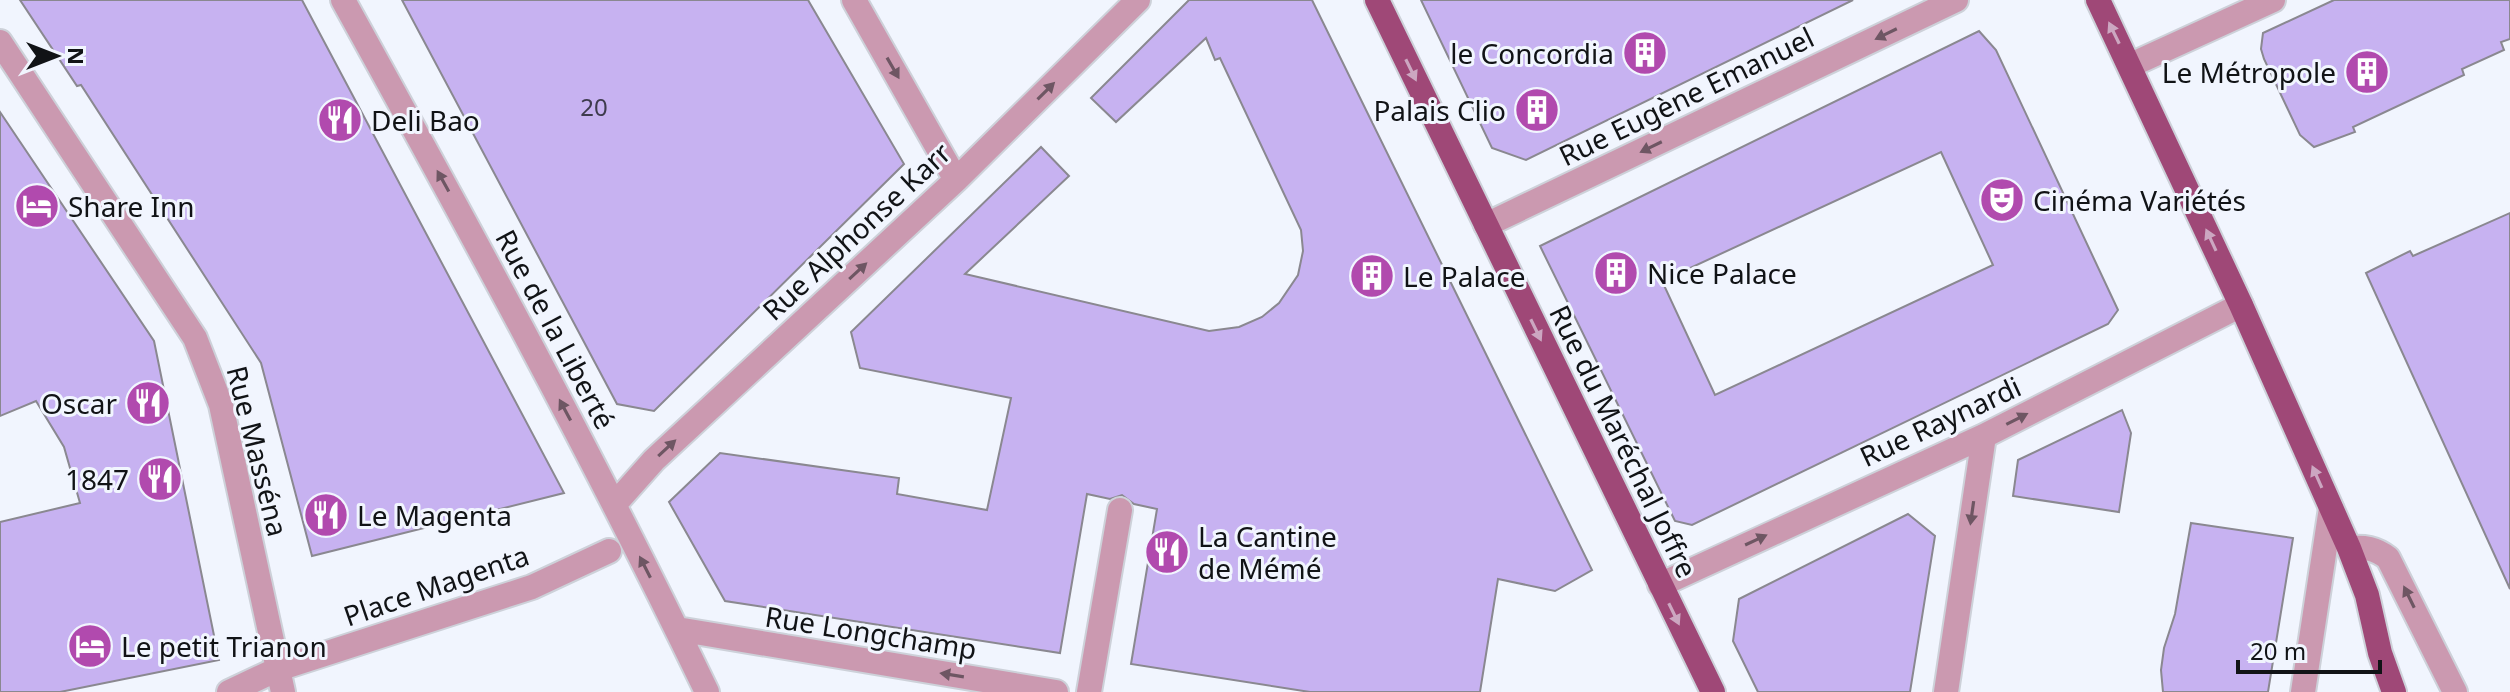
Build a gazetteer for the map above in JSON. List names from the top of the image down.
{
  "streets": {
    "main road": ["Rue du Maréchal Joffre"],
    "street": [
      "Rue Eugène Emanuel",
      "Rue Alphonse Karr",
      "Rue de la Liberté",
      "Rue Raynardi",
      "Rue Masséna",
      "Place Magenta",
      "Rue Longchamp"
    ]
  },
  "crossings": [
    ["Rue Eugène Emanuel", "Rue du Maréchal Joffre"],
    ["Rue Alphonse Karr", "Rue de la Liberté"],
    ["Rue de la Liberté", "Rue Longchamp"],
    ["Rue Raynardi", "Rue du Maréchal Joffre"],
    ["Rue Masséna", "Place Magenta"]
  ],
  "one_way": [
    "Rue Eugène Emanuel",
    "Rue Alphonse Karr",
    "Rue de la Liberté",
    "Rue Raynardi",
    "Rue du Maréchal Joffre",
    "Rue Longchamp"
  ],
  "places": {
    "building": [
      "le Concordia",
      "Le Métropole",
      "Palais Clio",
      "Nice Palace",
      "Le Palace"
    ],
    "restaurant": [
      "Deli Bao",
      "Oscar",
      "1847",
      "Le Magenta",
      "La Cantine de Mémé"
    ],
    "theatre": ["Cinéma Variétés"],
    "hotel": ["Share Inn", "Le petit Trianon"]
  },
  "house_numbers": ["20"],
  "scale_bar": "20 m",
  "north": "right"
}
